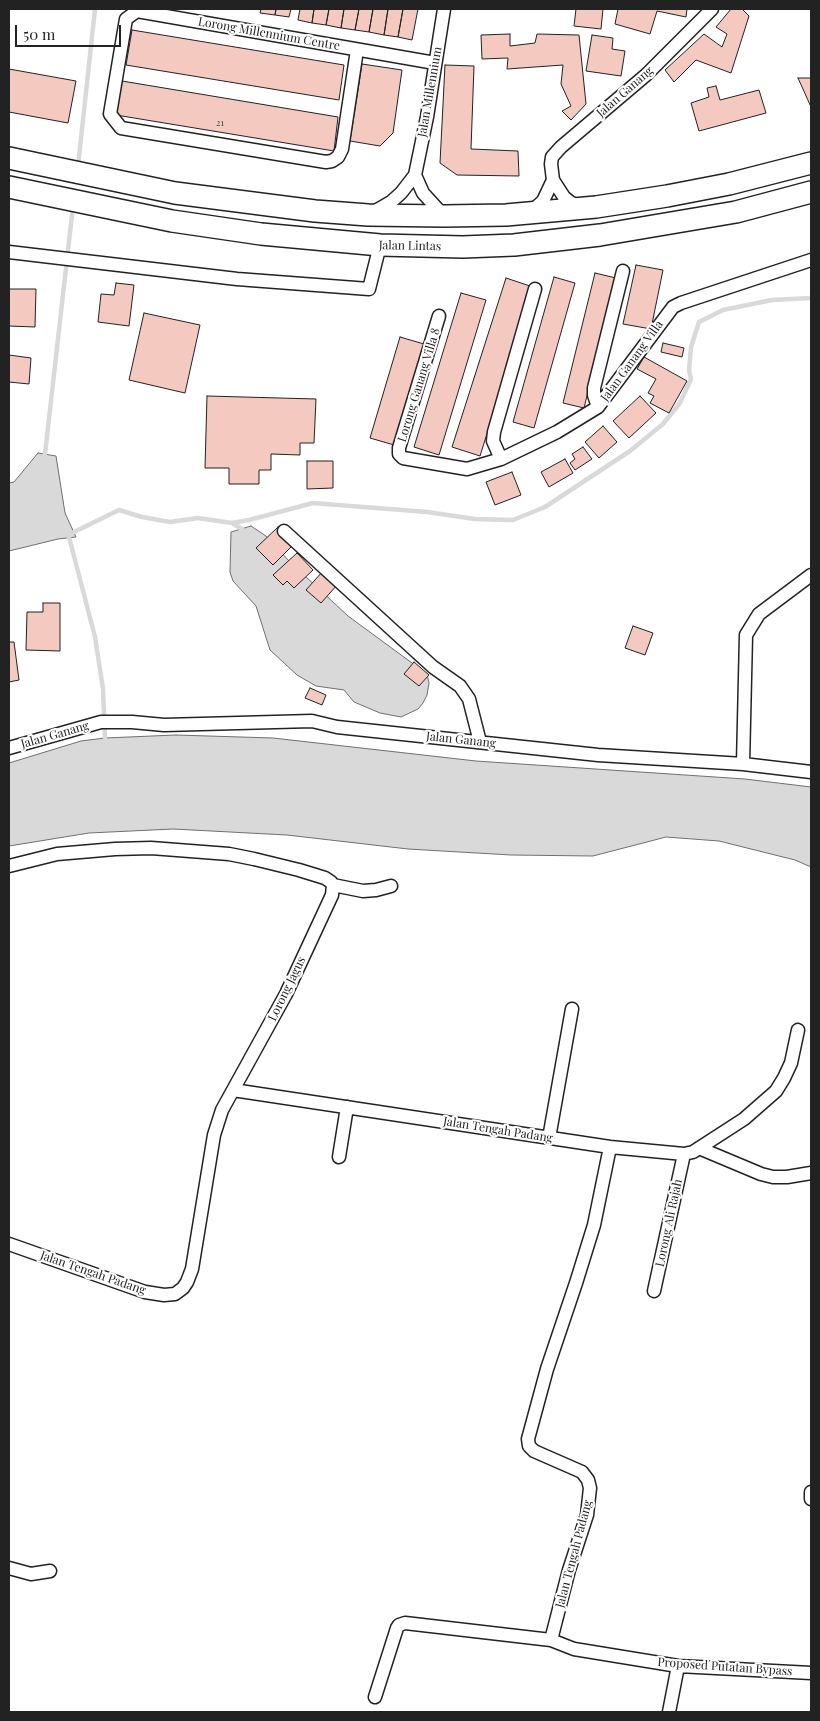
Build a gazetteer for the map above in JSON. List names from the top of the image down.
{
  "streets": {
    "highway": ["Jalan Lintas"],
    "street": [
      "Lorong Millennium Centre",
      "Jalan Millennium",
      "Jalan Ganang",
      "Jalan Ganang Villa",
      "Lorong Ganang Villa 8",
      "Lorong Jagus",
      "Jalan Tengah Padang",
      "Lorong Ali Rajah",
      "Proposed Putatan Bypass"
    ]
  },
  "crossings": [
    ["Lorong Millennium Centre", "Jalan Millennium"],
    ["Jalan Ganang Villa", "Lorong Ganang Villa 8"],
    ["Lorong Jagus", "Jalan Tengah Padang"],
    ["Jalan Tengah Padang", "Proposed Putatan Bypass"]
  ],
  "house_numbers": ["21"],
  "scale_bar": "50 m"
}
